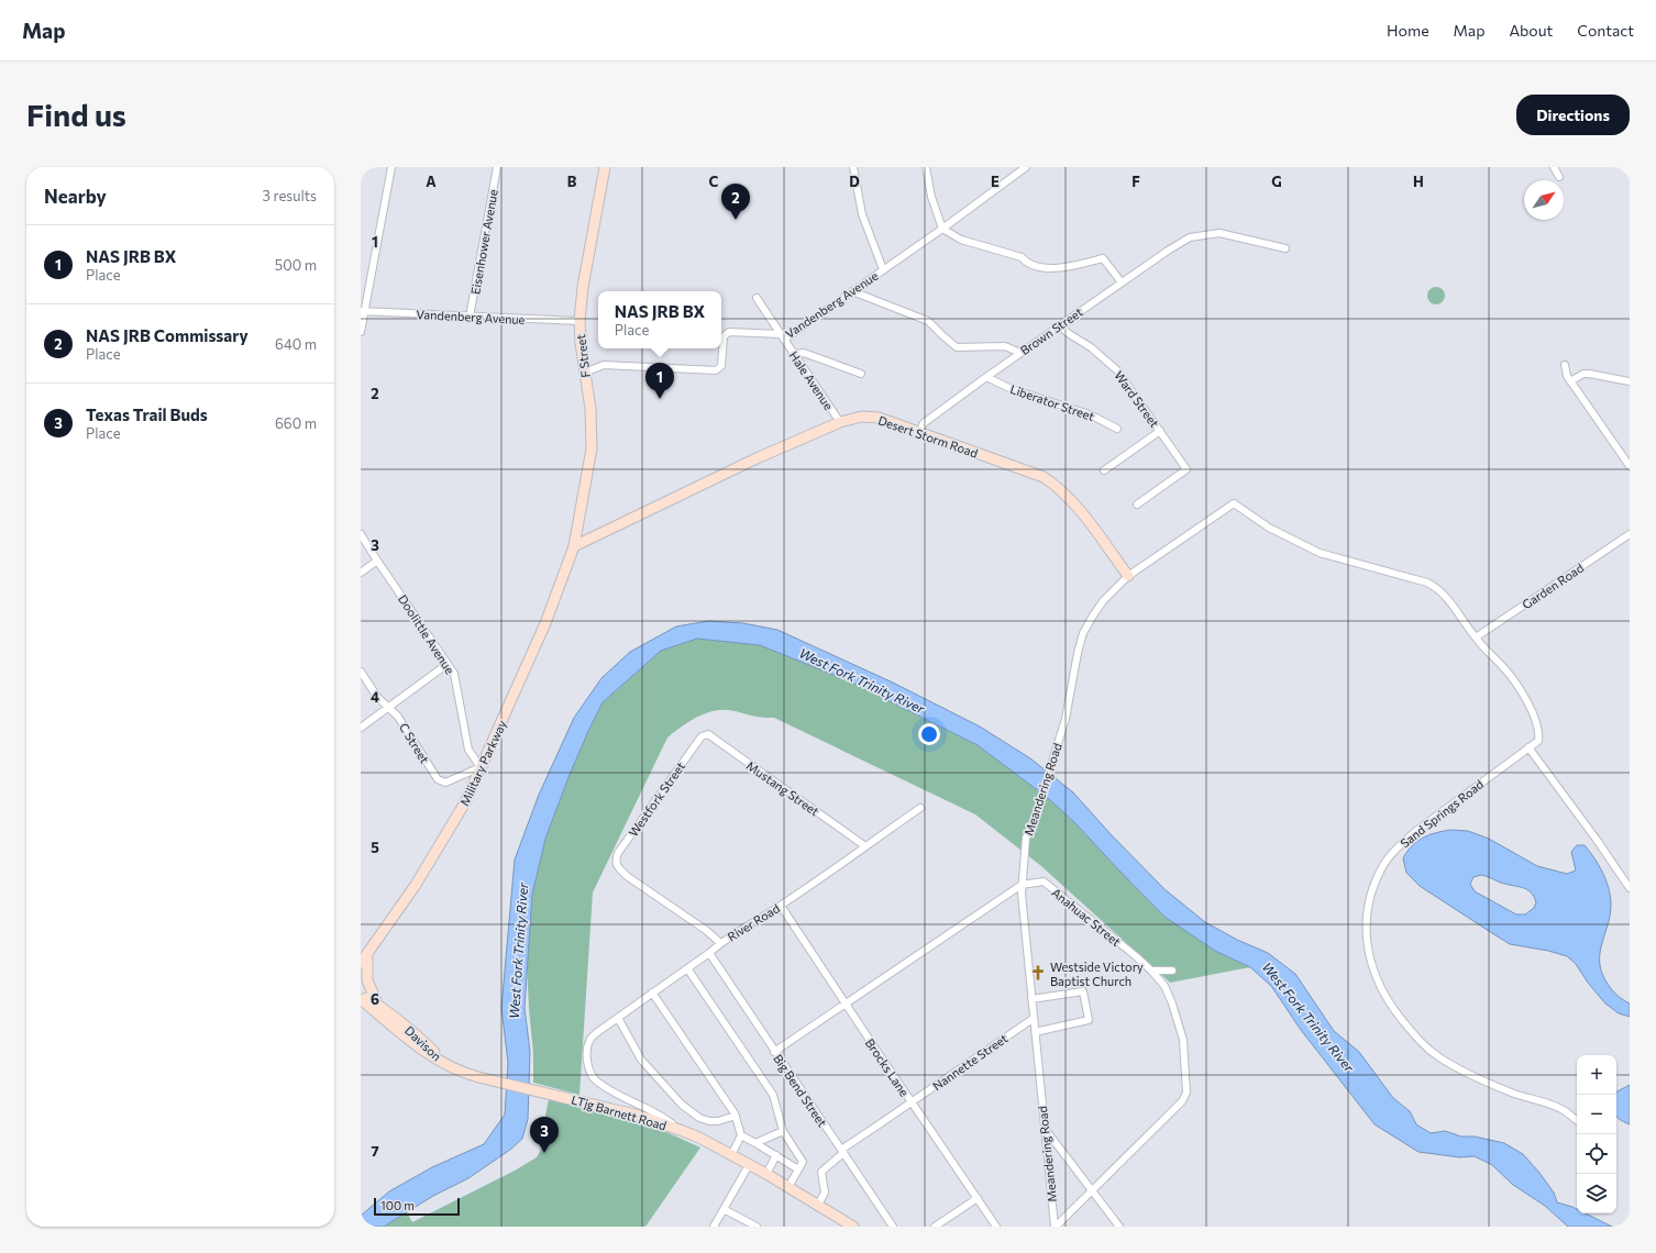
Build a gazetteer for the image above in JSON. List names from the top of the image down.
{
  "streets": {
    "street": [
      "Eisenhower Avenue",
      "Vandenberg Avenue",
      "Brown Street",
      "F Street",
      "Hale Avenue",
      "Ward Street",
      "Liberator Street",
      "Desert Storm Road",
      "Garden Road",
      "Doolittle Avenue",
      "C Street",
      "Military Parkway",
      "Mustang Street",
      "Meandering Road",
      "Westfork Street",
      "Sand Springs Road",
      "Anahuac Street",
      "River Road",
      "Davison",
      "Nannette Street",
      "Brocks Lane",
      "Big Bend Street",
      "LTjg Barnett Road"
    ]
  },
  "crossings": [
    ["Eisenhower Avenue", "Vandenberg Avenue"],
    ["Vandenberg Avenue", "F Street"],
    ["Vandenberg Avenue", "Hale Avenue"],
    ["Brown Street", "Ward Street"],
    ["Brown Street", "Liberator Street"],
    ["Brown Street", "Desert Storm Road"],
    ["F Street", "Desert Storm Road"],
    ["F Street", "Military Parkway"],
    ["Hale Avenue", "Desert Storm Road"],
    ["Desert Storm Road", "Military Parkway"],
    ["Desert Storm Road", "Meandering Road"],
    ["Garden Road", "Sand Springs Road"],
    ["Doolittle Avenue", "C Street"],
    ["Doolittle Avenue", "Military Parkway"],
    ["C Street", "Military Parkway"],
    ["Mustang Street", "Westfork Street"],
    ["Mustang Street", "River Road"],
    ["Meandering Road", "Sand Springs Road"],
    ["Meandering Road", "Anahuac Street"],
    ["Meandering Road", "Nannette Street"],
    ["Westfork Street", "River Road"],
    ["Anahuac Street", "Brocks Lane"],
    ["Anahuac Street", "Big Bend Street"],
    ["River Road", "Brocks Lane"],
    ["River Road", "Big Bend Street"],
    ["River Road", "LTjg Barnett Road"],
    ["Davison", "LTjg Barnett Road"],
    ["Nannette Street", "Brocks Lane"],
    ["Nannette Street", "Big Bend Street"],
    ["Nannette Street", "LTjg Barnett Road"]
  ],
  "water": ["West Fork Trinity River"],
  "places": {
    "church": ["Westside Victory Baptist Church"]
  },
  "scale_bar": "100 m",
  "north": "top right",
  "page": {
    "header": "Map",
    "nav": [
      "Home",
      "Map",
      "About",
      "Contact"
    ],
    "buttons": "Directions",
    "title": "Find us",
    "heading": ["Nearby", "3 results"],
    "pins": ["2", "1", "3"],
    "list": [
      {
        "mark": "1",
        "name": "NAS JRB BX",
        "note": "Place",
        "value": "500 m"
      },
      {
        "mark": "2",
        "name": "NAS JRB Commissary",
        "note": "Place",
        "value": "640 m"
      },
      {
        "mark": "3",
        "name": "Texas Trail Buds",
        "note": "Place",
        "value": "660 m"
      }
    ],
    "popup": ["NAS JRB BX", "Place"],
    "map_buttons": ["+", "−"],
    "scale": "100 m"
  },
  "grid": {
    "columns": [
      "A",
      "B",
      "C",
      "D",
      "E",
      "F",
      "G",
      "H"
    ],
    "rows": [
      "1",
      "2",
      "3",
      "4",
      "5",
      "6",
      "7"
    ]
  }
}
